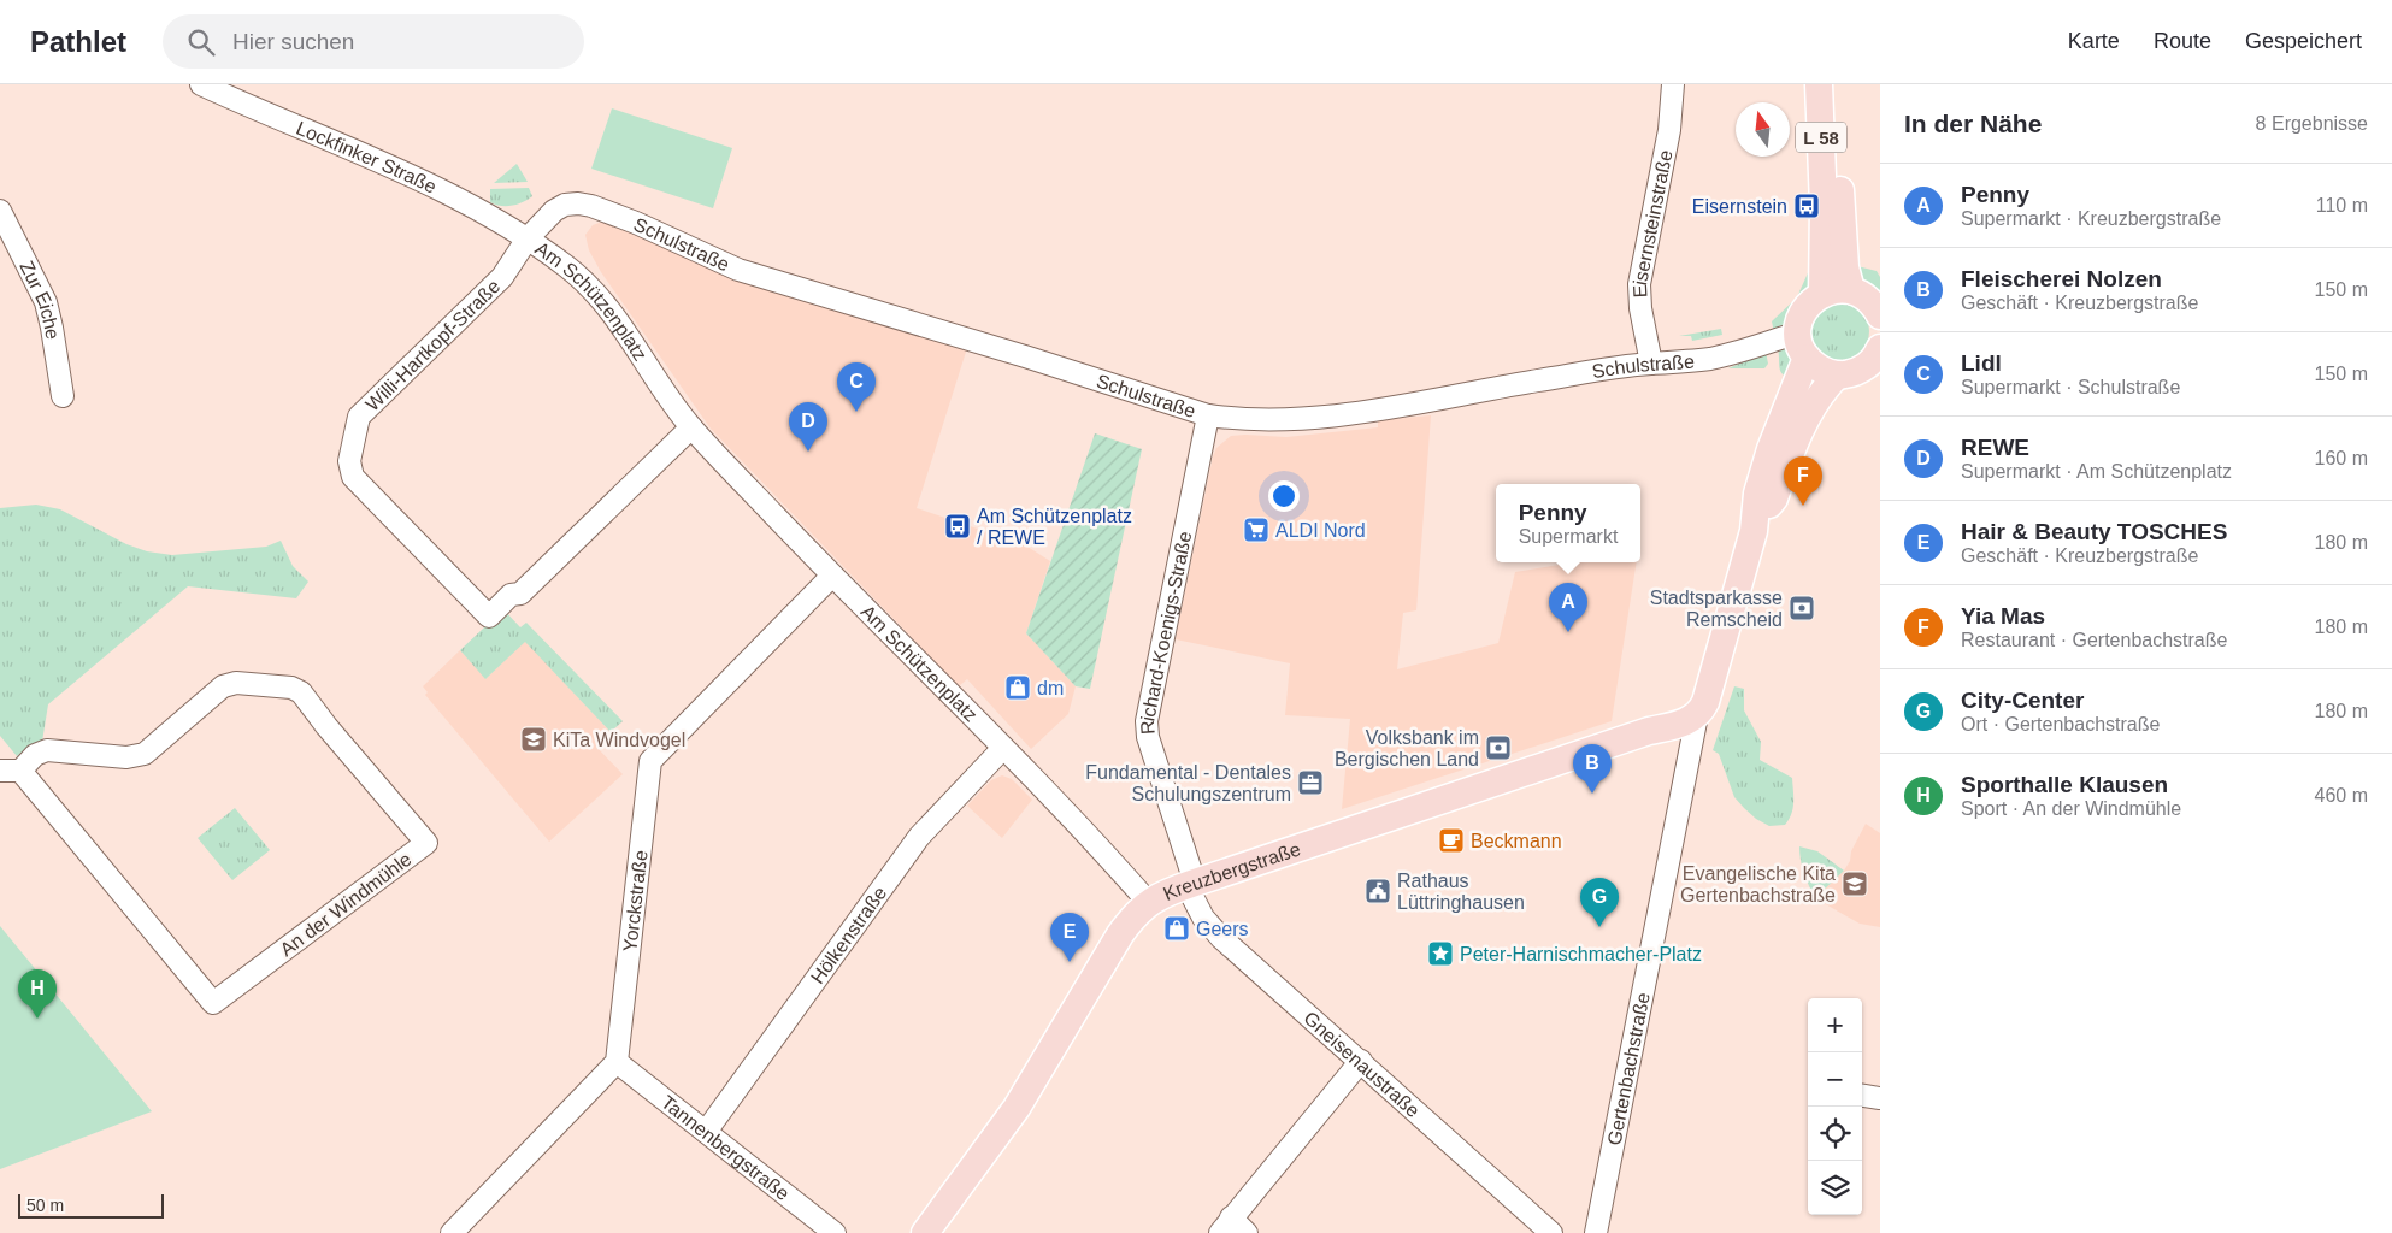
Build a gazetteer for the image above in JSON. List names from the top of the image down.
{
  "streets": {
    "main road": ["L 58", "Kreuzbergstraße", "Gertenbachstraße"],
    "street": [
      "Lockfinker Straße",
      "Eisernsteinstraße",
      "Schulstraße",
      "Zur Eiche",
      "Am Schützenplatz",
      "Willi-Hartkopf-Straße",
      "Richard-Koenigs-Straße",
      "Yorckstraße",
      "An der Windmühle",
      "Hölkenstraße",
      "Gneisenaustraße",
      "Tannenbergstraße"
    ]
  },
  "crossings": [
    ["L 58", "Gertenbachstraße"],
    ["Lockfinker Straße", "Schulstraße"],
    ["Lockfinker Straße", "Am Schützenplatz"],
    ["Lockfinker Straße", "Willi-Hartkopf-Straße"],
    ["Eisernsteinstraße", "Schulstraße"],
    ["Schulstraße", "Am Schützenplatz"],
    ["Schulstraße", "Willi-Hartkopf-Straße"],
    ["Schulstraße", "Richard-Koenigs-Straße"],
    ["Schulstraße", "Gertenbachstraße"],
    ["Am Schützenplatz", "Willi-Hartkopf-Straße"],
    ["Am Schützenplatz", "Kreuzbergstraße"],
    ["Am Schützenplatz", "Yorckstraße"],
    ["Am Schützenplatz", "Hölkenstraße"],
    ["Richard-Koenigs-Straße", "Kreuzbergstraße"],
    ["Richard-Koenigs-Straße", "Gneisenaustraße"],
    ["Kreuzbergstraße", "Gneisenaustraße"],
    ["Kreuzbergstraße", "Gertenbachstraße"],
    ["Yorckstraße", "Tannenbergstraße"],
    ["Hölkenstraße", "Tannenbergstraße"]
  ],
  "places": {
    "bus stop": ["Eisernstein", "Am Schützenplatz / REWE"],
    "supermarket": ["ALDI Nord"],
    "bank": ["Stadtsparkasse Remscheid", "Volksbank im Bergischen Land"],
    "shop": ["dm", "Geers"],
    "school or university": ["KiTa Windvogel", "Evangelische Kita Gertenbachstraße"],
    "office": ["Fundamental - Dentales Schulungszentrum"],
    "cafe": ["Beckmann"],
    "public building": ["Rathaus Lüttringhausen"],
    "place": ["Peter-Harnischmacher-Platz"]
  },
  "scale_bar": "50 m",
  "north": "top",
  "page": {
    "header": "Pathlet",
    "search": "Hier suchen",
    "nav": ["Karte", "Route", "Gespeichert"],
    "heading": ["In der Nähe", "8 Ergebnisse"],
    "list": [
      {
        "mark": "A",
        "name": "Penny",
        "note": "Supermarkt · Kreuzbergstraße",
        "value": "110 m"
      },
      {
        "mark": "B",
        "name": "Fleischerei Nolzen",
        "note": "Geschäft · Kreuzbergstraße",
        "value": "150 m"
      },
      {
        "mark": "C",
        "name": "Lidl",
        "note": "Supermarkt · Schulstraße",
        "value": "150 m"
      },
      {
        "mark": "D",
        "name": "REWE",
        "note": "Supermarkt · Am Schützenplatz",
        "value": "160 m"
      },
      {
        "mark": "E",
        "name": "Hair & Beauty TOSCHES",
        "note": "Geschäft · Kreuzbergstraße",
        "value": "180 m"
      },
      {
        "mark": "F",
        "name": "Yia Mas",
        "note": "Restaurant · Gertenbachstraße",
        "value": "180 m"
      },
      {
        "mark": "G",
        "name": "City-Center",
        "note": "Ort · Gertenbachstraße",
        "value": "180 m"
      },
      {
        "mark": "H",
        "name": "Sporthalle Klausen",
        "note": "Sport · An der Windmühle",
        "value": "460 m"
      }
    ],
    "pins": [
      "C",
      "D",
      "F",
      "A",
      "B",
      "G",
      "E",
      "H"
    ],
    "popup": ["Penny", "Supermarkt"],
    "map_buttons": ["+", "−"],
    "scale": "50 m"
  }
}
